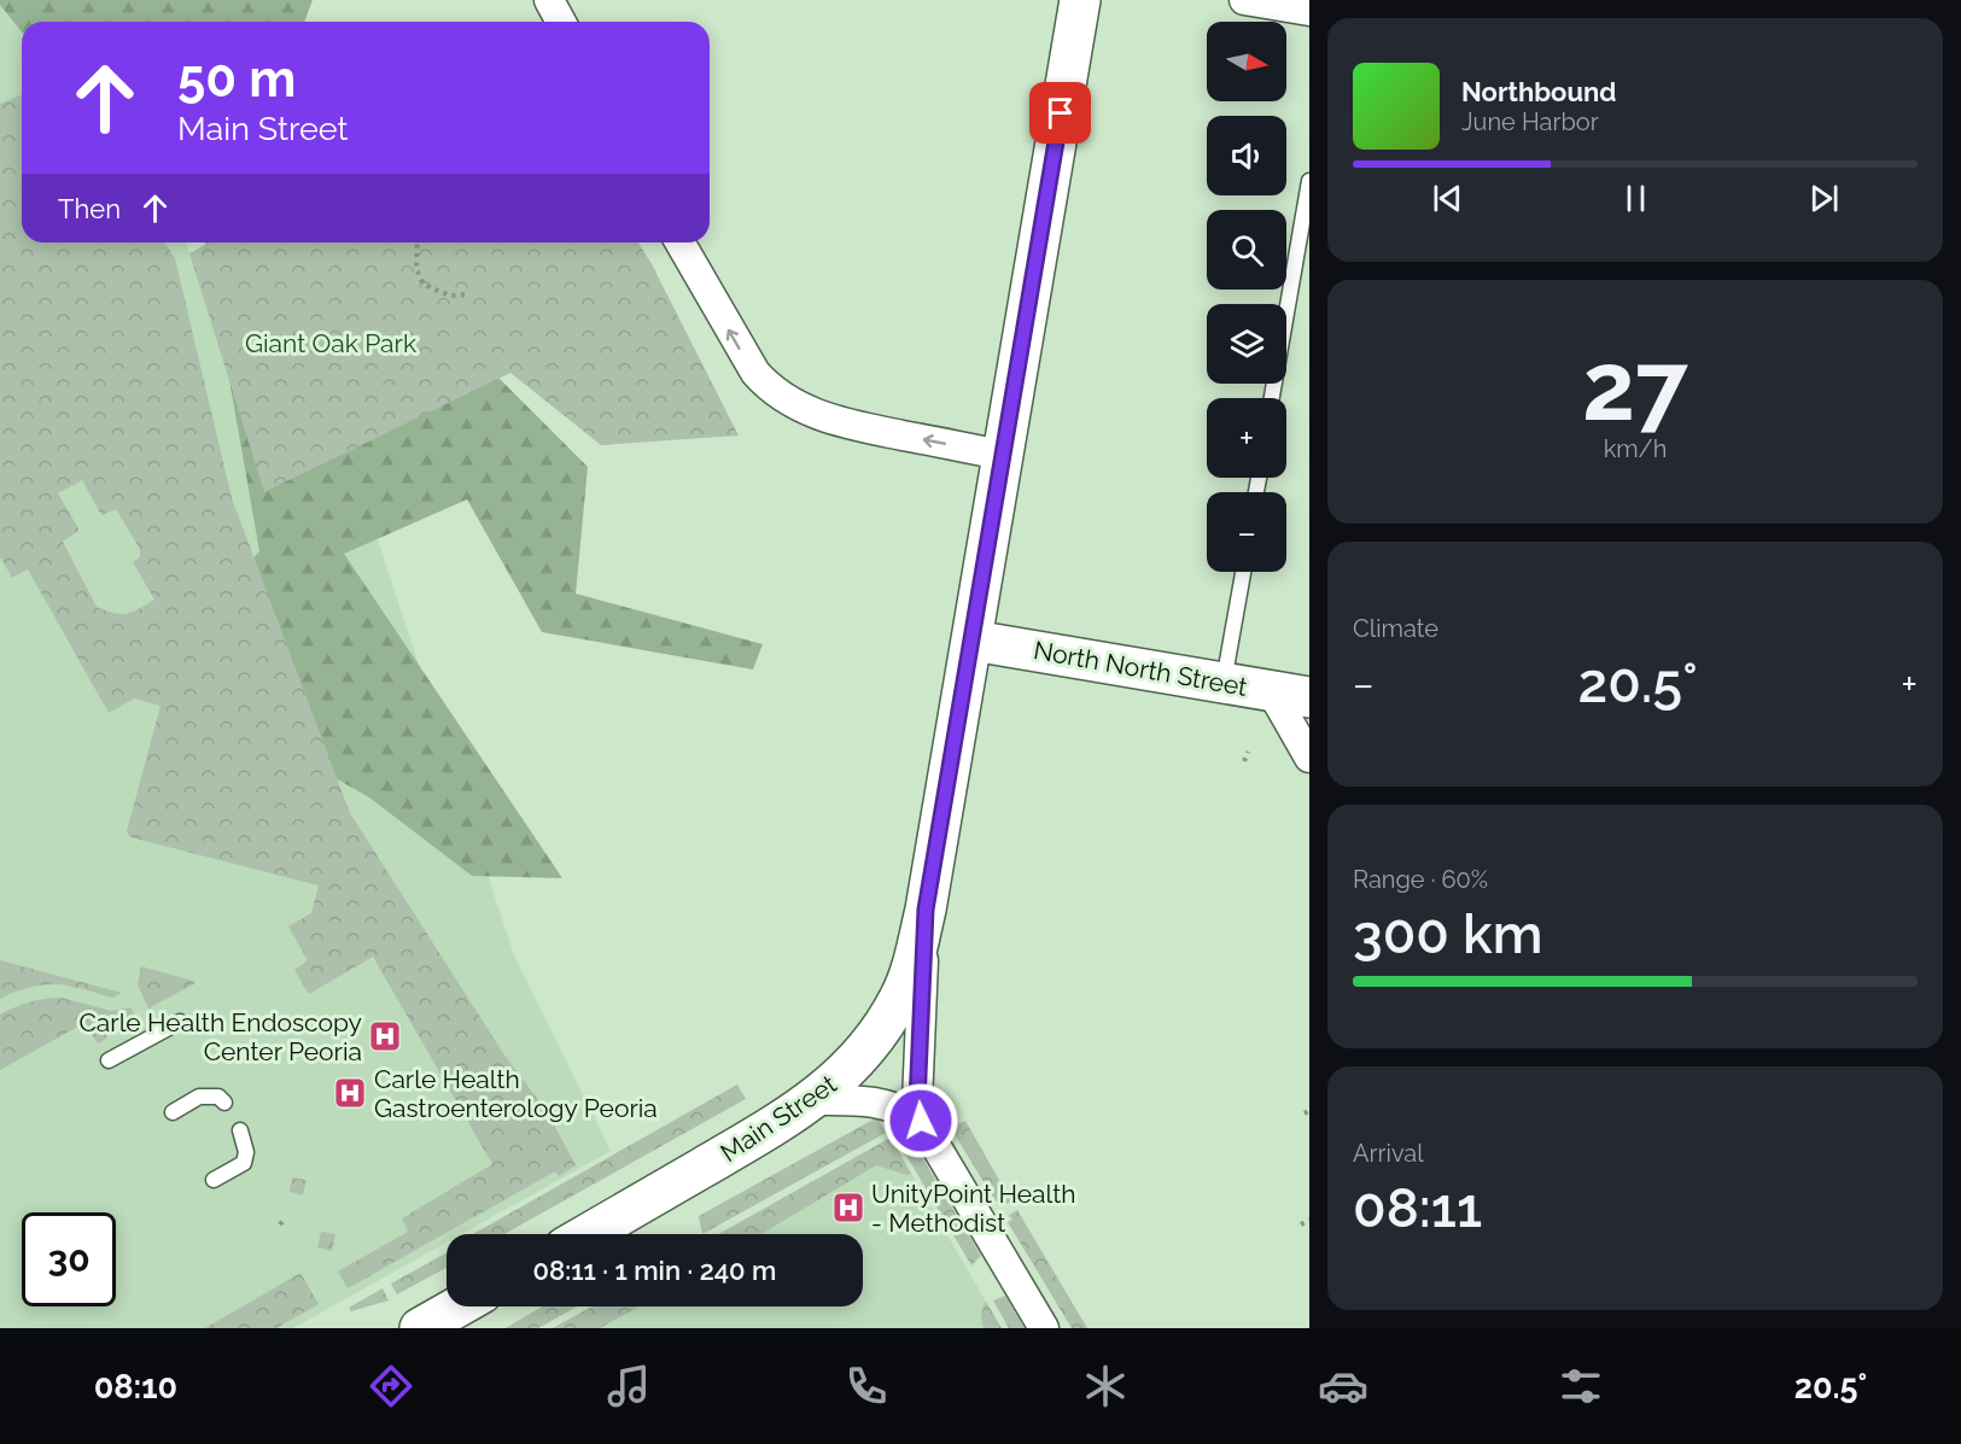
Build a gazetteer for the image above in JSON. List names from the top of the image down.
{
  "streets": {
    "main road": ["North North Street", "Main Street"]
  },
  "crossings": [
    ["North North Street", "Main Street"]
  ],
  "parks": ["Giant Oak Park"],
  "places": {
    "hospital": ["Carle Health Endoscopy Center Peoria", "Carle Health Gastroenterology Peoria", "UnityPoint Health - Methodist"]
  },
  "north": "right",
  "page": {
    "map_buttons": ["+", "−"],
    "turn": ["50 m", "Main Street"],
    "song": ["Northbound", "June Harbor"],
    "then": "Then",
    "tile": [
      ["27", "km/h"],
      "Climate",
      ["Range · 60%", "300 km"],
      ["Arrival", "08:11"]
    ],
    "heat": ["−", "20.5°", "+"],
    "limit": "30",
    "trip": "08:11 · 1 min · 240 m",
    "tabs": ["08:10", "20.5°"]
  }
}
